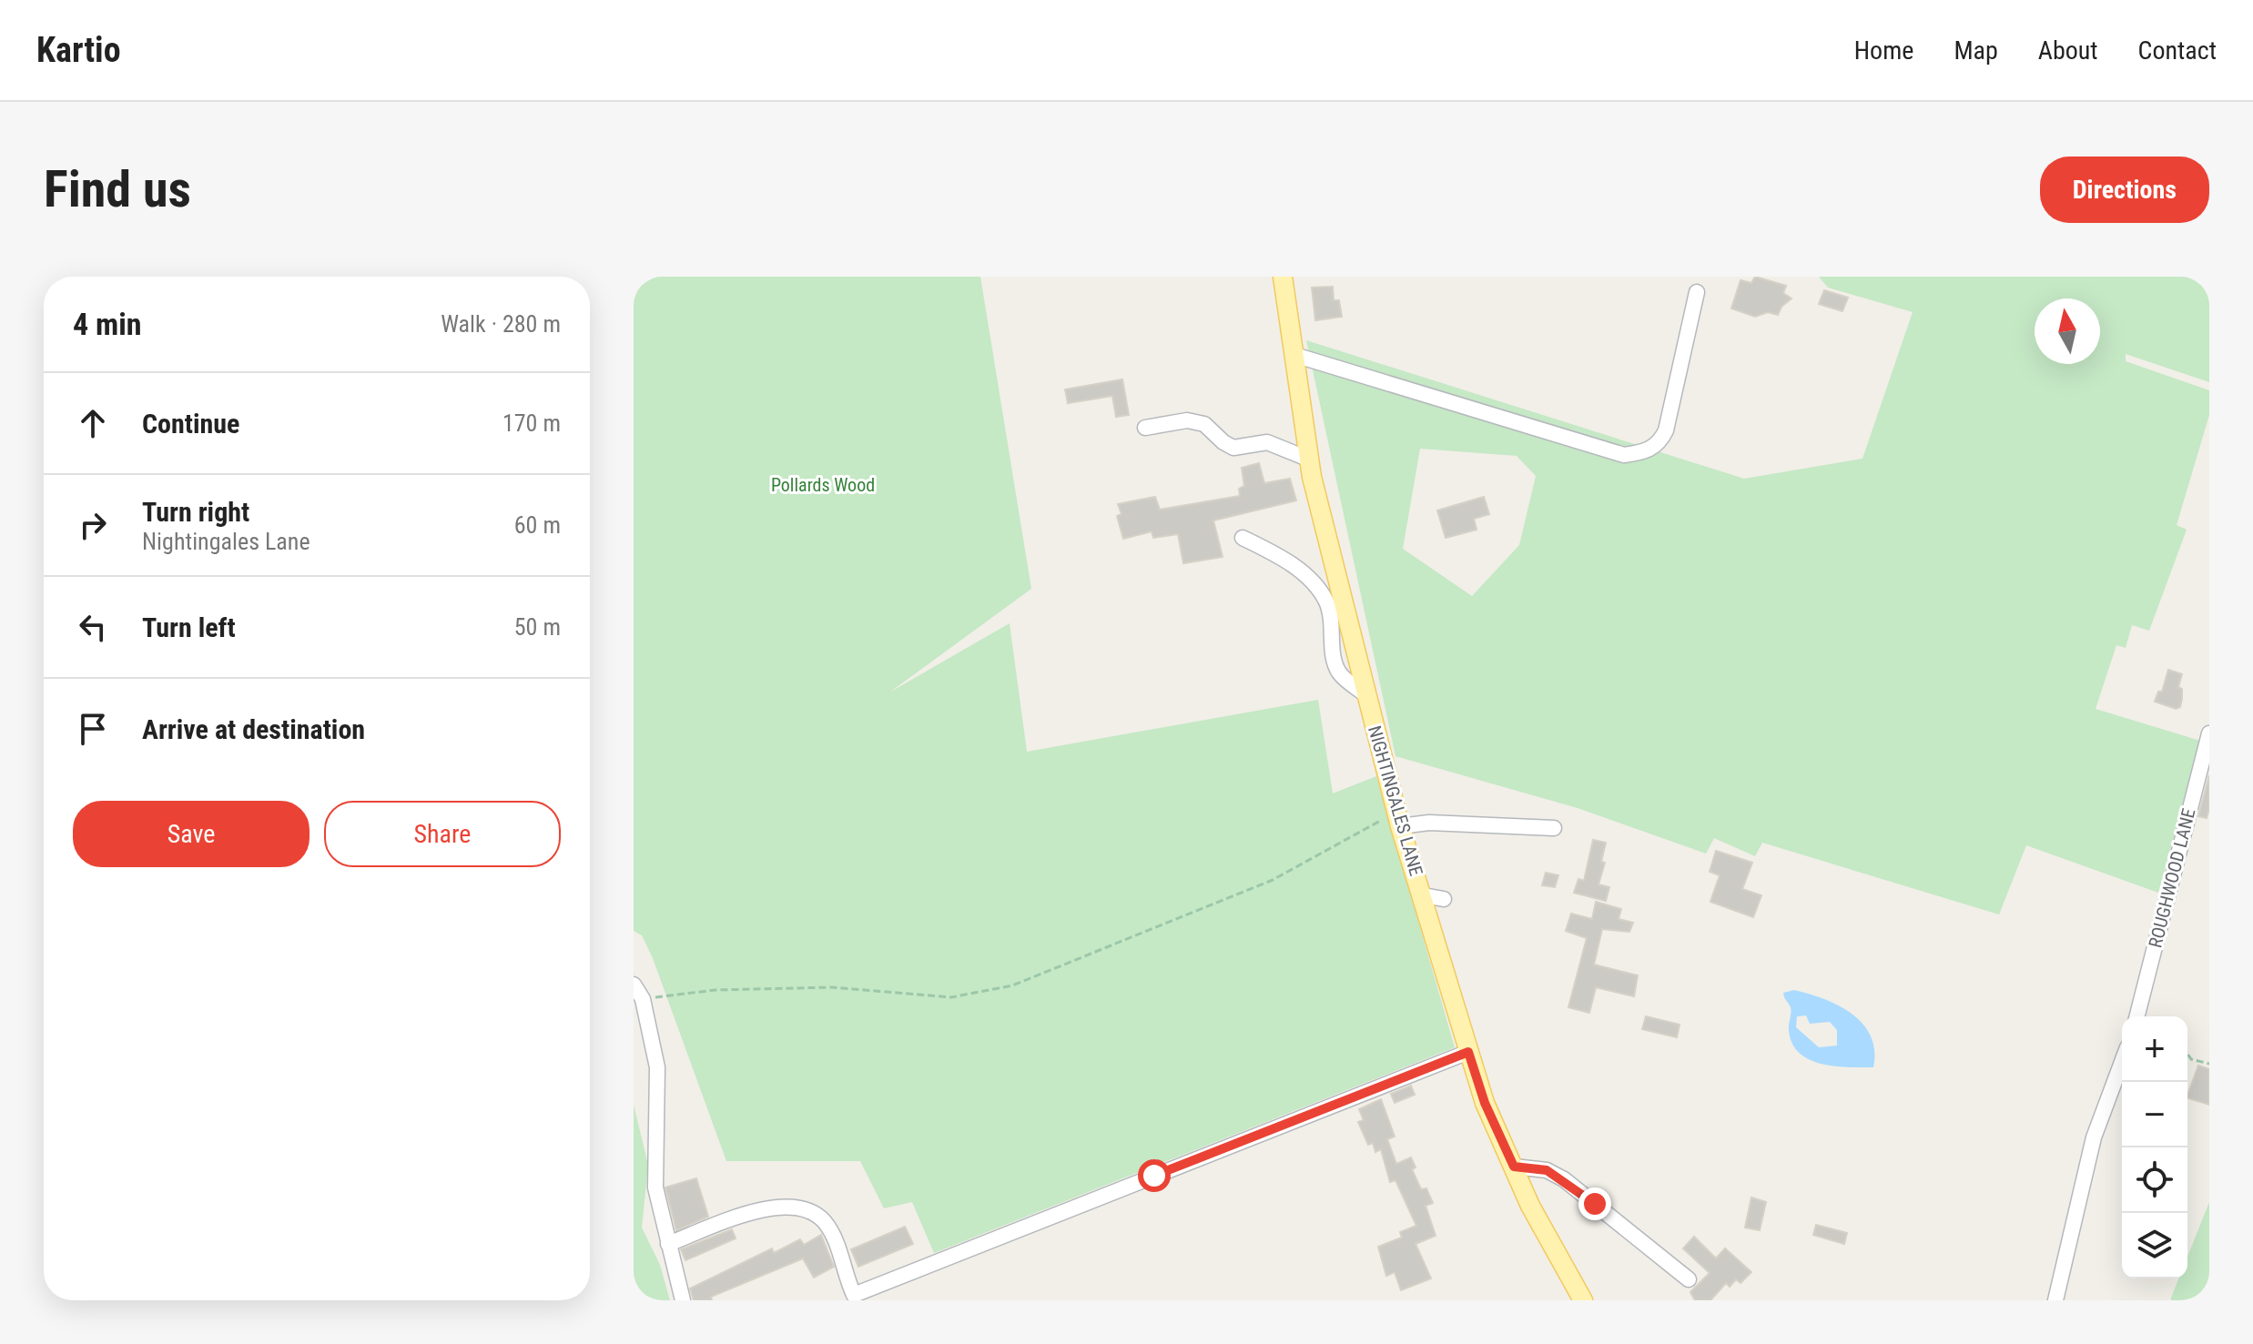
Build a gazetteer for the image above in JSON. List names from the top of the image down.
{
  "streets": {
    "main road": ["NIGHTINGALES LANE"],
    "street": ["ROUGHWOOD LANE"]
  },
  "parks": ["Pollards Wood"],
  "north": "top",
  "page": {
    "header": "Kartio",
    "nav": [
      "Home",
      "Map",
      "About",
      "Contact"
    ],
    "buttons": [
      "Directions",
      ["Save", "Share"]
    ],
    "title": "Find us",
    "heading": ["4 min", "Walk · 280 m"],
    "list": [
      ["Continue", "170 m"],
      ["Turn right", "Nightingales Lane", "60 m"],
      ["Turn left", "50 m"],
      "Arrive at destination"
    ],
    "map_buttons": ["+", "−"]
  }
}
